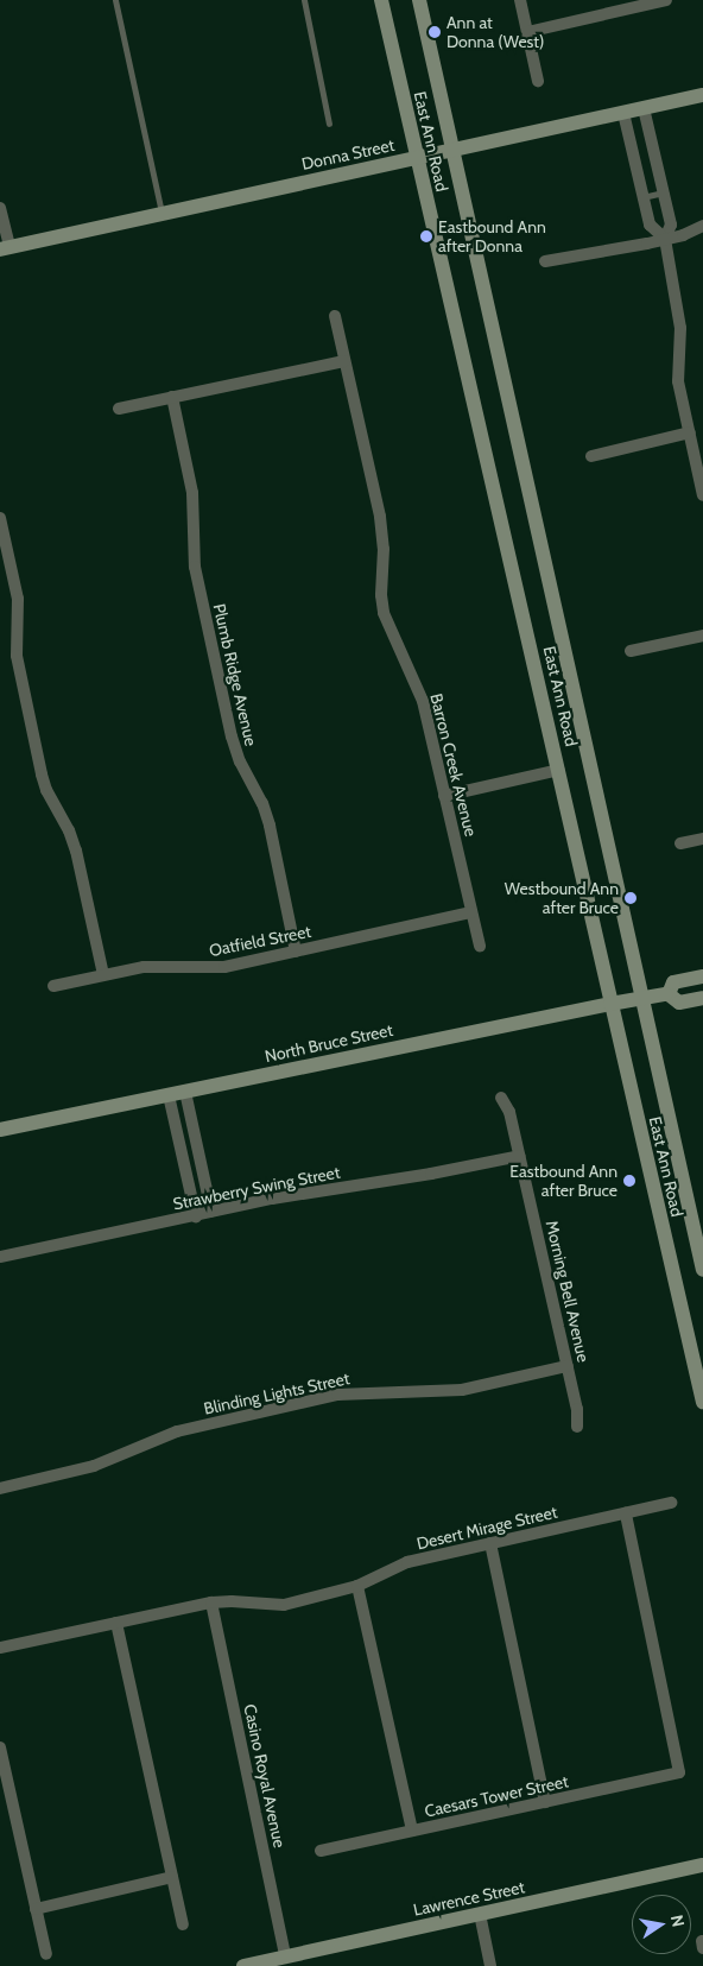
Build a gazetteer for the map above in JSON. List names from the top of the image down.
{
  "streets": {
    "main road": [
      "East Ann Road",
      "Donna Street",
      "North Bruce Street",
      "Lawrence Street"
    ],
    "street": [
      "Plumb Ridge Avenue",
      "Barron Creek Avenue",
      "Oatfield Street",
      "Strawberry Swing Street",
      "Morning Bell Avenue",
      "Blinding Lights Street",
      "Desert Mirage Street",
      "Casino Royal Avenue",
      "Caesars Tower Street"
    ]
  },
  "crossings": [
    ["East Ann Road", "Donna Street"],
    ["East Ann Road", "North Bruce Street"],
    ["Plumb Ridge Avenue", "Oatfield Street"],
    ["Barron Creek Avenue", "Oatfield Street"],
    ["Strawberry Swing Street", "Morning Bell Avenue"],
    ["Morning Bell Avenue", "Blinding Lights Street"],
    ["Desert Mirage Street", "Casino Royal Avenue"],
    ["Desert Mirage Street", "Caesars Tower Street"],
    ["Casino Royal Avenue", "Lawrence Street"]
  ],
  "places": [
    "Ann at Donna (West)",
    "Eastbound Ann after Donna",
    "Westbound Ann after Bruce",
    "Eastbound Ann after Bruce"
  ],
  "north": "right"
}
